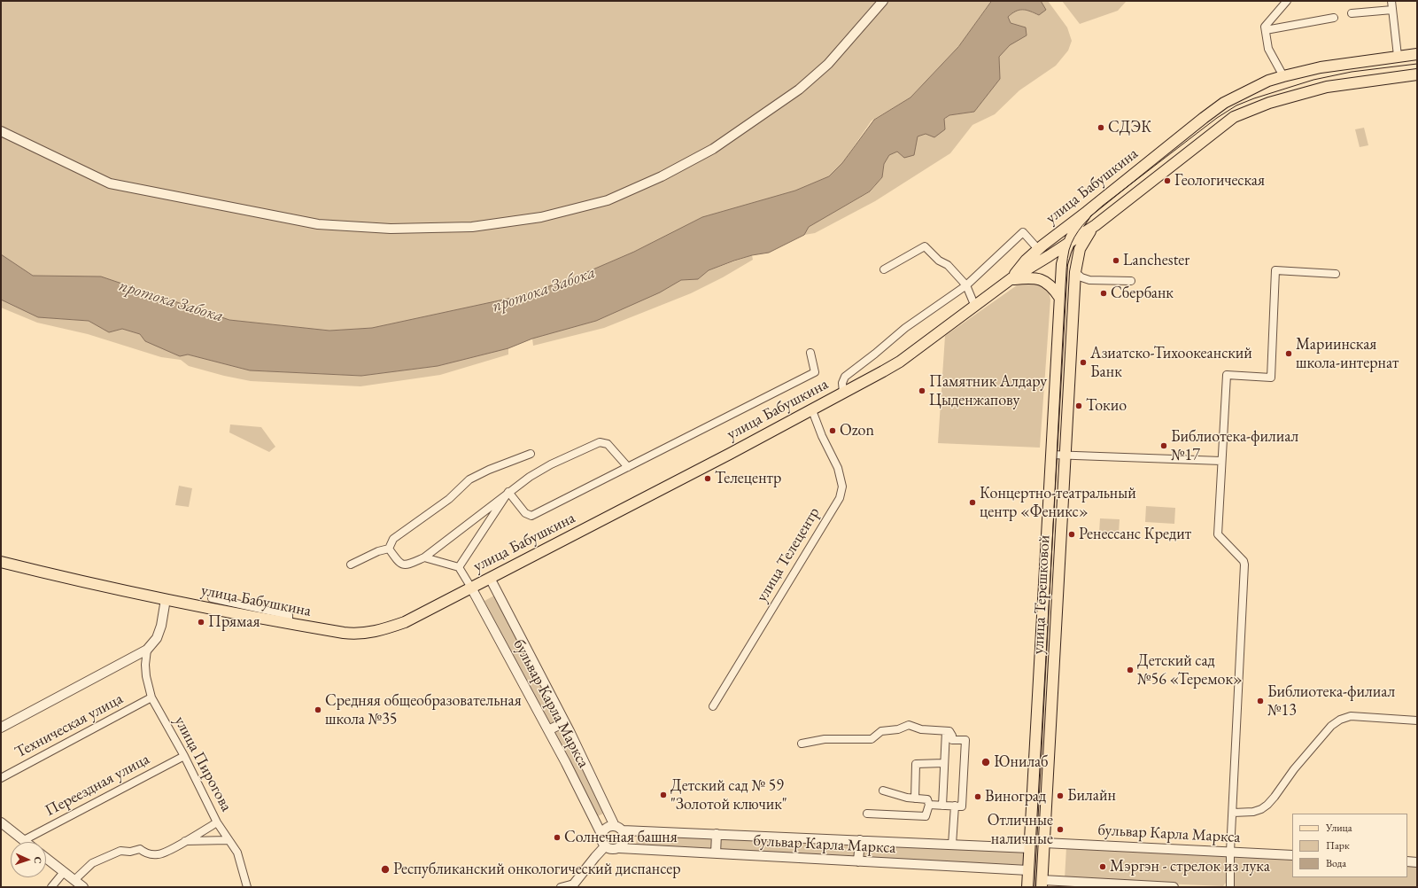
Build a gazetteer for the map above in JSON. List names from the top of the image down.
{
  "streets": {
    "main road": ["улица Бабушкина", "улица Терешковой"],
    "street": [
      "улица Телецентр",
      "бульвар Карла Маркса",
      "Техническая улица",
      "улица Пирогова",
      "Переездная улица"
    ]
  },
  "crossings": [
    ["улица Бабушкина", "улица Телецентр"],
    ["улица Бабушкина", "улица Терешковой"],
    ["улица Бабушкина", "бульвар Карла Маркса"],
    ["улица Терешковой", "бульвар Карла Маркса"],
    ["Техническая улица", "улица Пирогова"],
    ["улица Пирогова", "Переездная улица"]
  ],
  "water": ["протока Забока"],
  "places": [
    "СДЭК",
    "Геологическая",
    "Lanchester",
    "Сбербанк",
    "Мариинская школа-интернат",
    "Азиатско-Тихоокеанский Банк",
    "Памятник Алдару Цыденжапову",
    "Токио",
    "Ozon",
    "Библиотека-филиал №17",
    "Телецентр",
    "Концертно-театральный центр «Феникс»",
    "Ренессанс Кредит",
    "Прямая",
    "Детский сад №56 «Теремок»",
    "Библиотека-филиал №13",
    "Средняя общеобразовательная школа №35",
    "Юнилаб",
    "Детский сад № 59 \"Золотой ключик\"",
    "Билайн",
    "Виноград",
    "Отличные наличные",
    "Солнечная башня",
    "Мэргэн - стрелок из лука",
    "Республиканский онкологический диспансер"
  ],
  "legend": ["Улица", "Парк", "Вода"],
  "north": "right"
}
